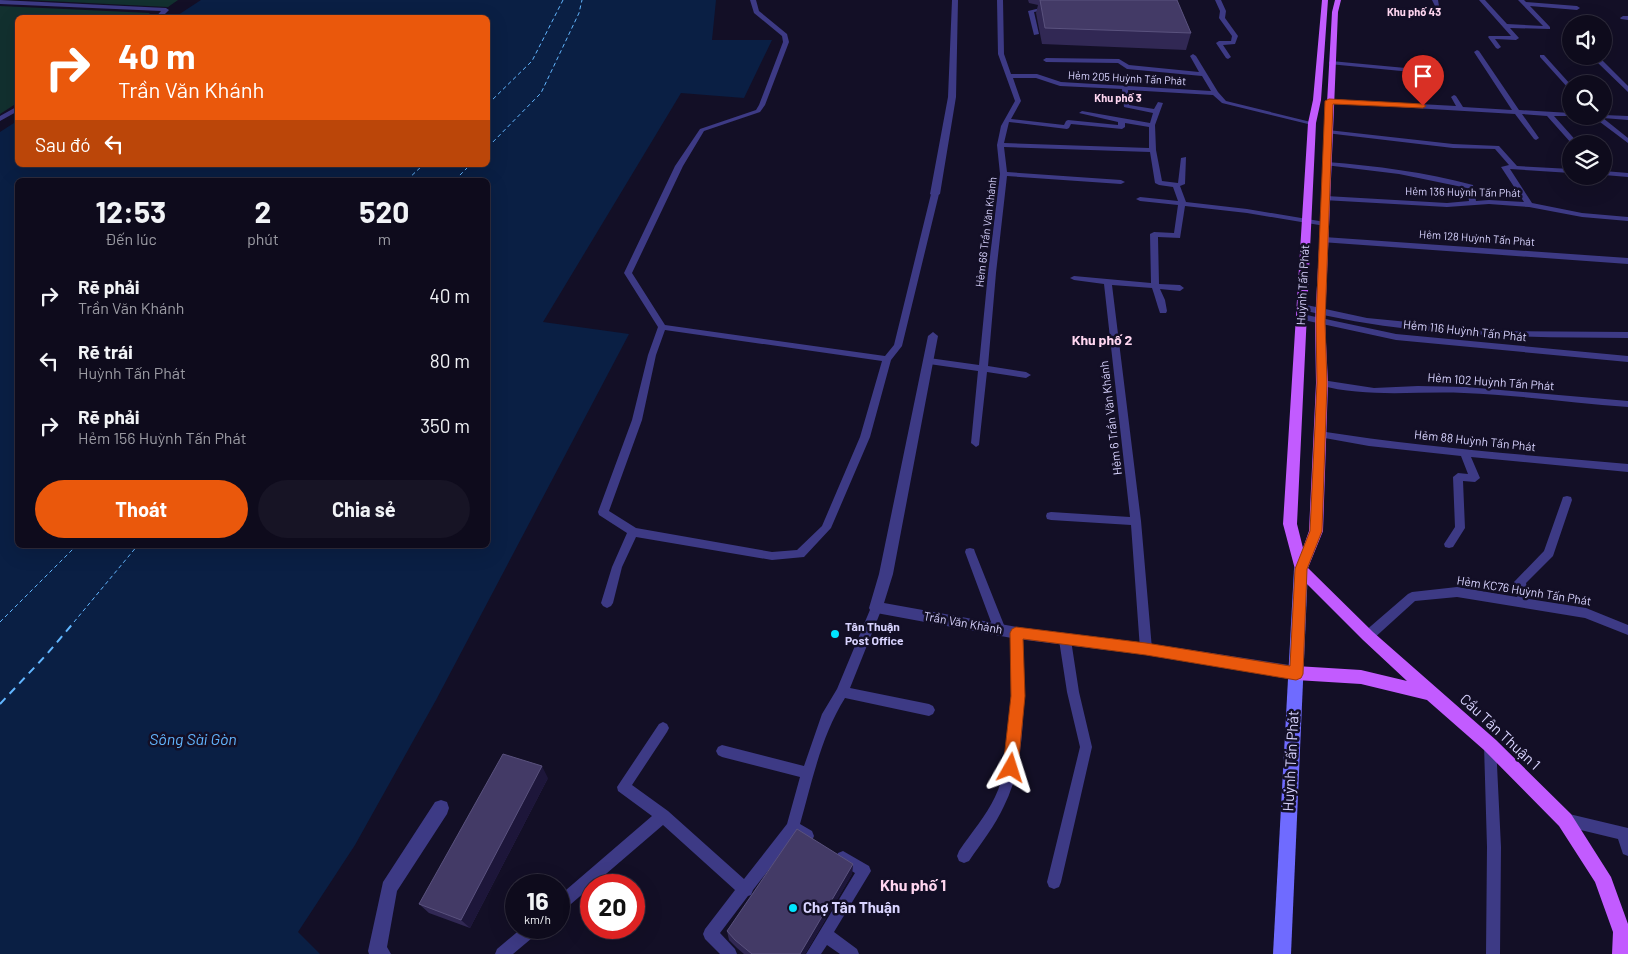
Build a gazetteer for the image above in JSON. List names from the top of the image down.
{
  "streets": {
    "main road": ["Huỳnh Tấn Phát", "Cầu Tân Thuận 1"],
    "street": ["Hẻm 128 Huỳnh Tấn Phát", "Trần Văn Khánh"],
    "lane": [
      "Hẻm 205 Huỳnh Tấn Phát",
      "Hẻm 136 Huỳnh Tấn Phát",
      "Hẻm 66 Trần Văn Khánh",
      "Hẻm 116 Huỳnh Tấn Phát",
      "Hẻm 102 Huỳnh Tấn Phát",
      "Hẻm 6 Trần Văn Khánh",
      "Hẻm 88 Huỳnh Tấn Phát",
      "Hẻm KC76 Huỳnh Tấn Phát"
    ]
  },
  "crossings": [
    ["Hẻm 205 Huỳnh Tấn Phát", "Hẻm 66 Trần Văn Khánh"],
    ["Hẻm 205 Huỳnh Tấn Phát", "Huỳnh Tấn Phát"],
    ["Hẻm 136 Huỳnh Tấn Phát", "Huỳnh Tấn Phát"],
    ["Hẻm 128 Huỳnh Tấn Phát", "Huỳnh Tấn Phát"],
    ["Huỳnh Tấn Phát", "Hẻm 116 Huỳnh Tấn Phát"],
    ["Huỳnh Tấn Phát", "Hẻm 102 Huỳnh Tấn Phát"],
    ["Huỳnh Tấn Phát", "Hẻm 88 Huỳnh Tấn Phát"],
    ["Huỳnh Tấn Phát", "Trần Văn Khánh"],
    ["Huỳnh Tấn Phát", "Cầu Tân Thuận 1"],
    ["Hẻm 6 Trần Văn Khánh", "Trần Văn Khánh"],
    ["Hẻm KC76 Huỳnh Tấn Phát", "Cầu Tân Thuận 1"]
  ],
  "districts": [
    "Khu phố 43",
    "Khu phố 3",
    "Khu phố 2",
    "Khu phố 1"
  ],
  "water": ["Sông Sài Gòn"],
  "places": ["Tân Thuận Post Office", "Chợ Tân Thuận"],
  "page": {
    "turn": ["40 m", "Trần Văn Khánh"],
    "then": "Sau đó",
    "eta": [
      "12:53",
      "Đến lúc",
      "2",
      "phút",
      "520",
      "m"
    ],
    "list": [
      {
        "name": "Rẽ phải",
        "note": "Trần Văn Khánh",
        "value": "40 m"
      },
      {
        "name": "Rẽ trái",
        "note": "Huỳnh Tấn Phát",
        "value": "80 m"
      },
      {
        "name": "Rẽ phải",
        "note": "Hẻm 156 Huỳnh Tấn Phát",
        "value": "350 m"
      }
    ],
    "buttons": ["Thoát", "Chia sẻ"],
    "speed": "16 km/h",
    "limit": "20"
  }
}
